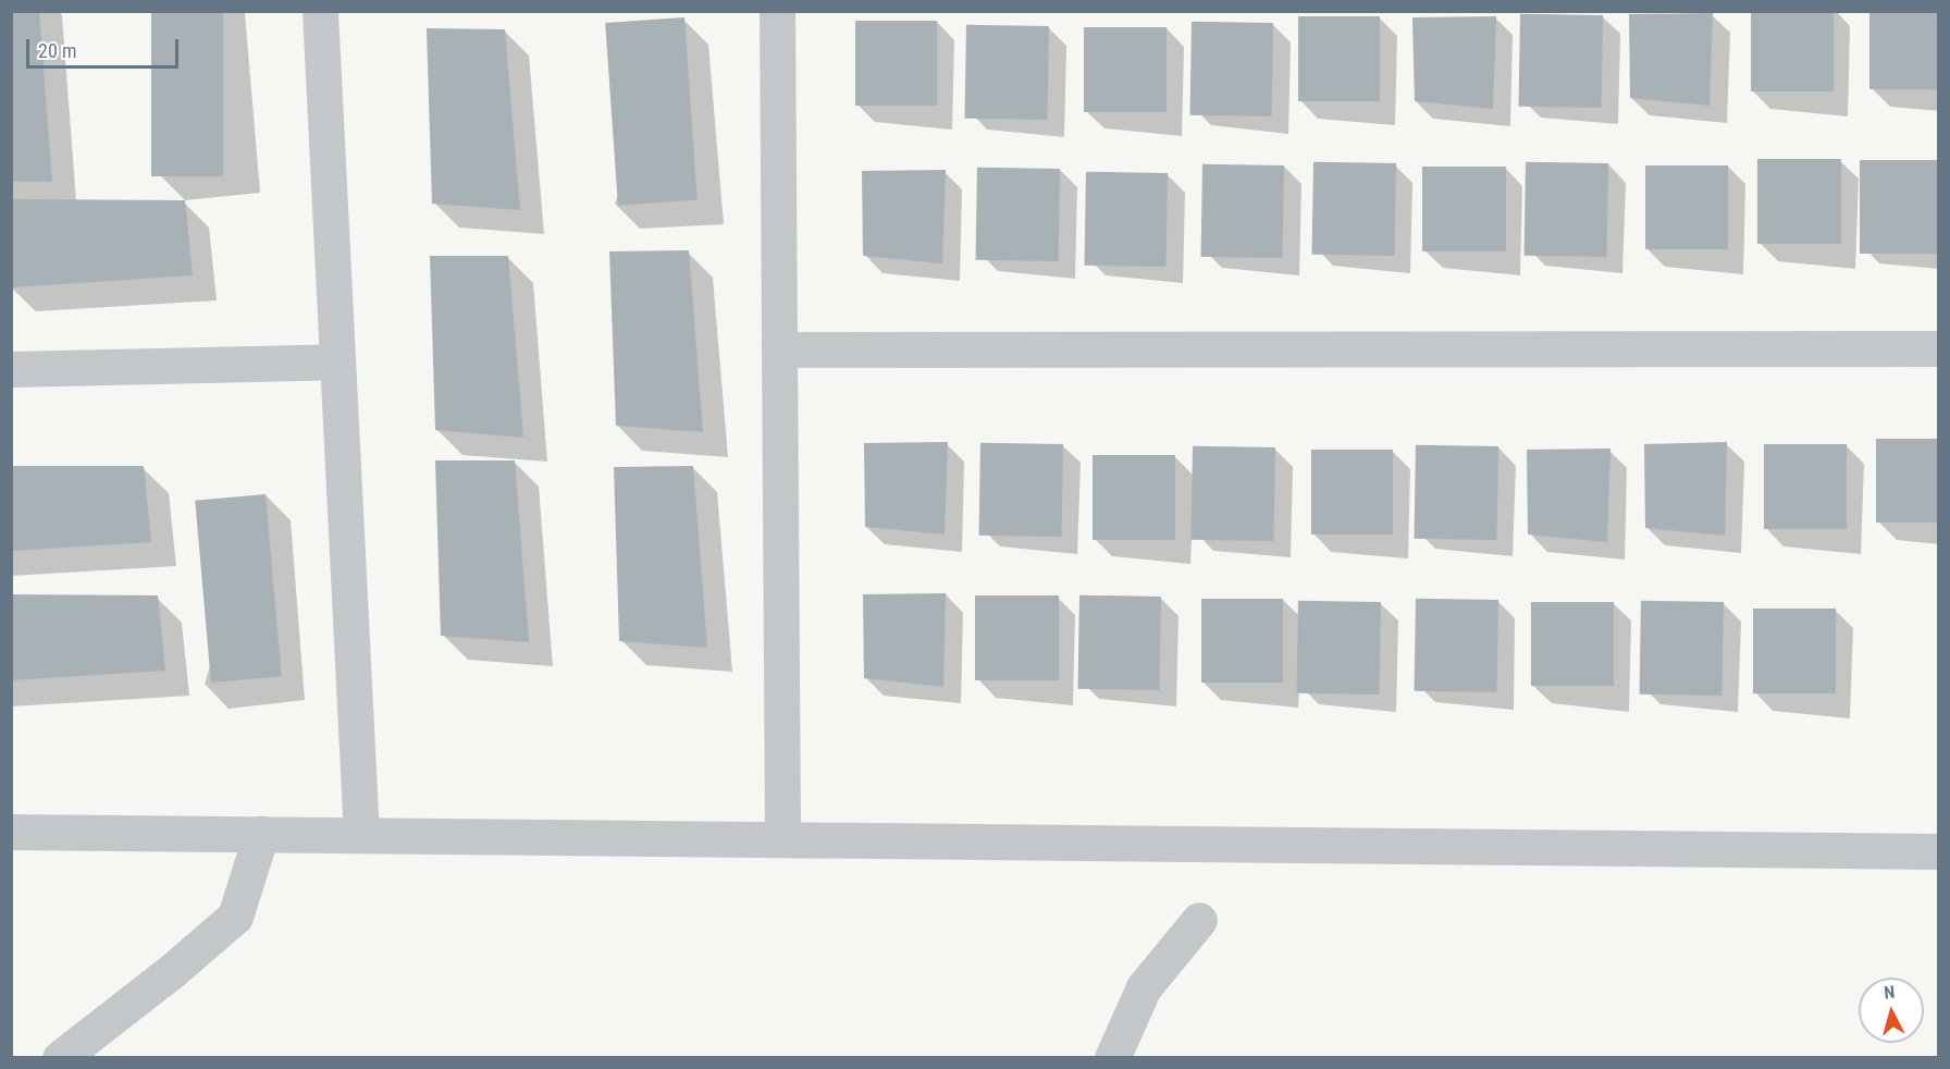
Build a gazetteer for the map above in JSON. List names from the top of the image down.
{
  "scale_bar": "20 m",
  "north": "top"
}
